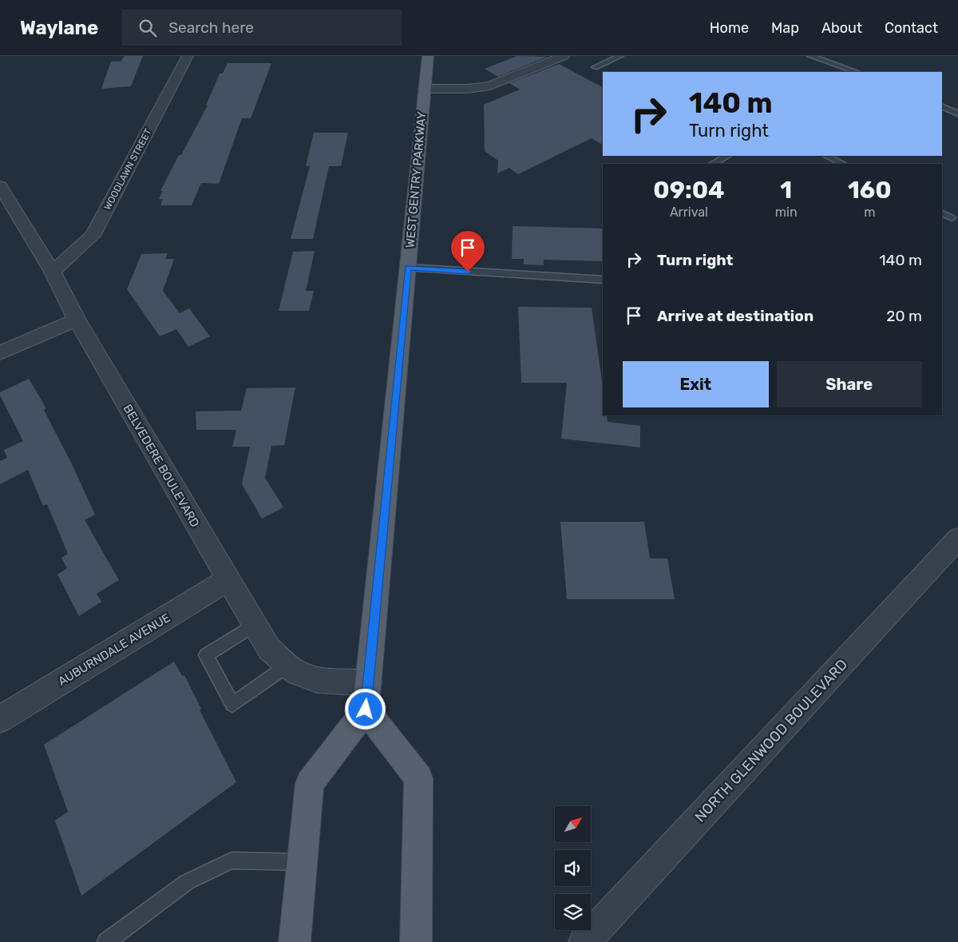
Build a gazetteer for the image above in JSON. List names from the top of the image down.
{
  "streets": {
    "main road": ["WEST GENTRY PARKWAY"],
    "street": [
      "WOODLAWN STREET",
      "BELVEDERE BOULEVARD",
      "AUBURNDALE AVENUE",
      "NORTH GLENWOOD BOULEVARD"
    ]
  },
  "crossings": [
    ["WOODLAWN STREET", "BELVEDERE BOULEVARD"],
    ["WEST GENTRY PARKWAY", "BELVEDERE BOULEVARD"],
    ["BELVEDERE BOULEVARD", "AUBURNDALE AVENUE"]
  ],
  "north": "top right",
  "page": {
    "header": "Waylane",
    "search": "Search here",
    "nav": [
      "Home",
      "Map",
      "About",
      "Contact"
    ],
    "turn": ["140 m", "Turn right"],
    "eta": [
      "09:04",
      "Arrival",
      "1",
      "min",
      "160",
      "m"
    ],
    "list": [
      {
        "name": "Turn right",
        "value": "140 m"
      },
      {
        "name": "Arrive at destination",
        "value": "20 m"
      }
    ],
    "buttons": ["Exit", "Share"]
  }
}
